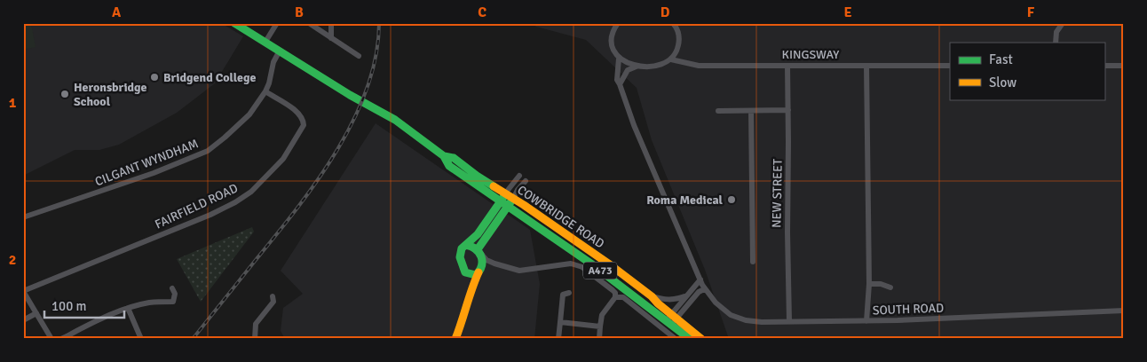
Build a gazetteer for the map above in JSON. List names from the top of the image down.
{
  "streets": {
    "main road": ["COWBRIDGE ROAD", "A473"],
    "street": [
      "KINGSWAY",
      "CILGANT WYNDHAM",
      "NEW STREET",
      "FAIRFIELD ROAD",
      "SOUTH ROAD"
    ]
  },
  "crossings": [
    ["KINGSWAY", "NEW STREET"],
    ["CILGANT WYNDHAM", "FAIRFIELD ROAD"],
    ["CILGANT WYNDHAM", "COWBRIDGE ROAD"],
    ["NEW STREET", "SOUTH ROAD"]
  ],
  "places": ["Bridgend College", "Heronsbridge School", "Roma Medical"],
  "legend": ["Fast", "Slow"],
  "scale_bar": "100 m",
  "grid": {
    "columns": [
      "A",
      "B",
      "C",
      "D",
      "E",
      "F"
    ],
    "rows": ["1", "2"]
  }
}
